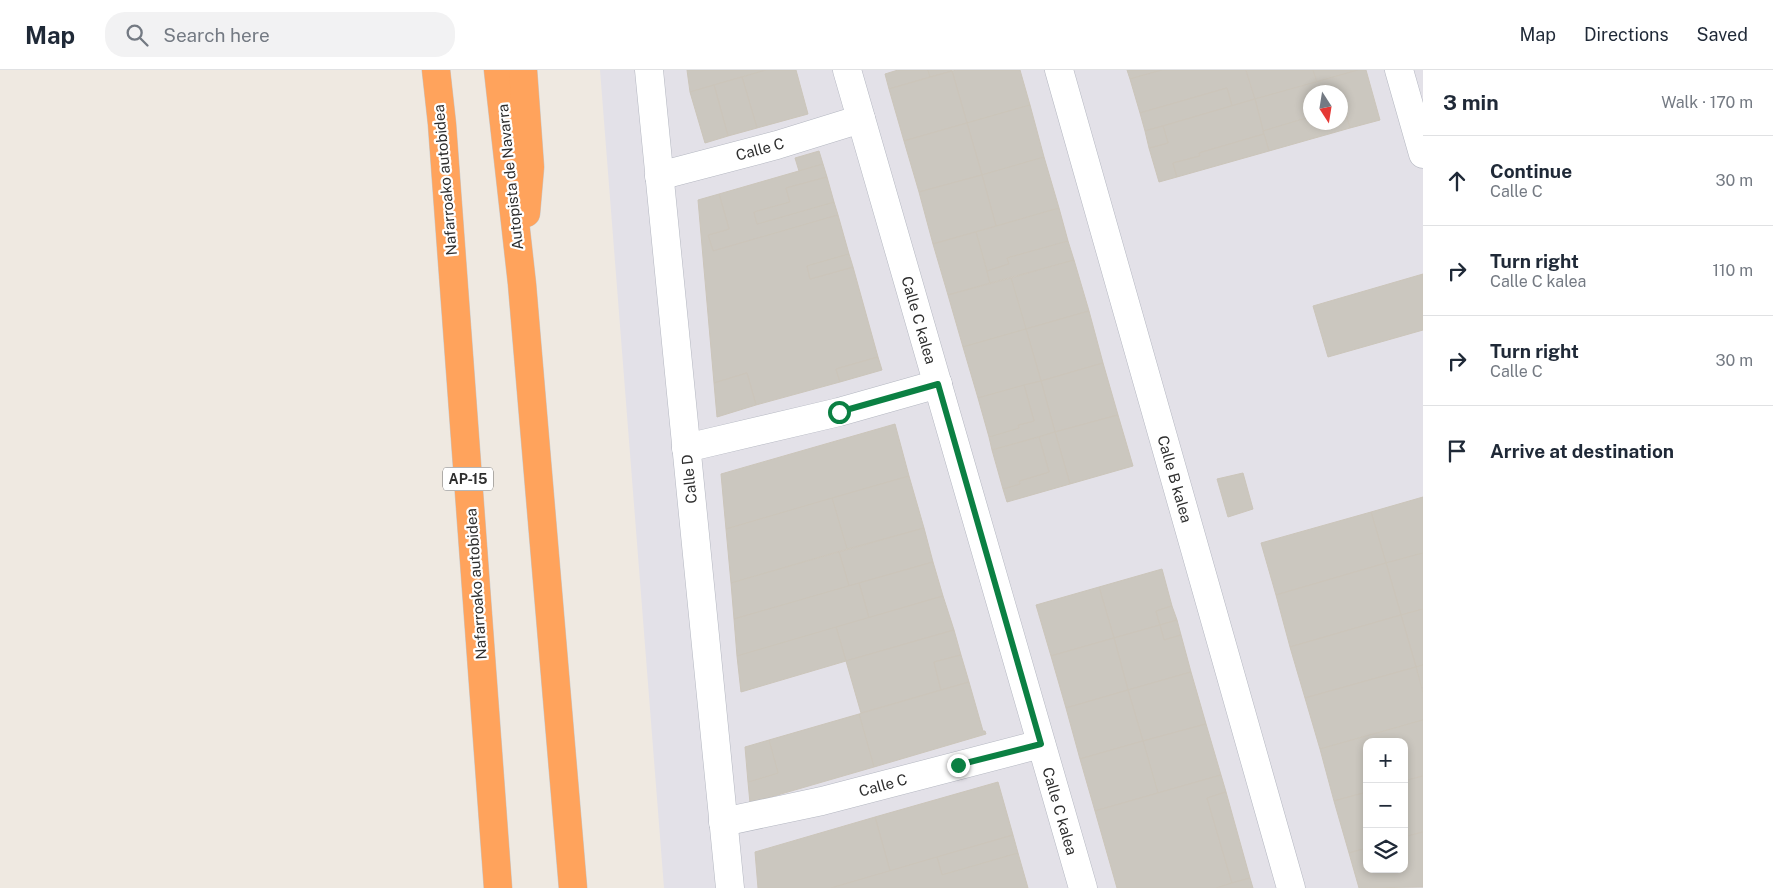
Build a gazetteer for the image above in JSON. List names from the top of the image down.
{
  "streets": {
    "highway": ["Autopista de Navarra", "Nafarroako autobidea", "AP-15"],
    "street": [
      "Calle C",
      "Calle C kalea",
      "Calle D",
      "Calle B kalea"
    ]
  },
  "crossings": [
    ["Calle C", "Calle C kalea"],
    ["Calle C", "Calle D"]
  ],
  "north": "bottom",
  "page": {
    "header": "Map",
    "search": "Search here",
    "nav": ["Map", "Directions", "Saved"],
    "heading": ["3 min", "Walk · 170 m"],
    "list": [
      ["Continue", "Calle C", "30 m"],
      ["Turn right", "Calle C kalea", "110 m"],
      ["Turn right", "Calle C", "30 m"],
      "Arrive at destination"
    ],
    "map_buttons": ["+", "−"]
  }
}
